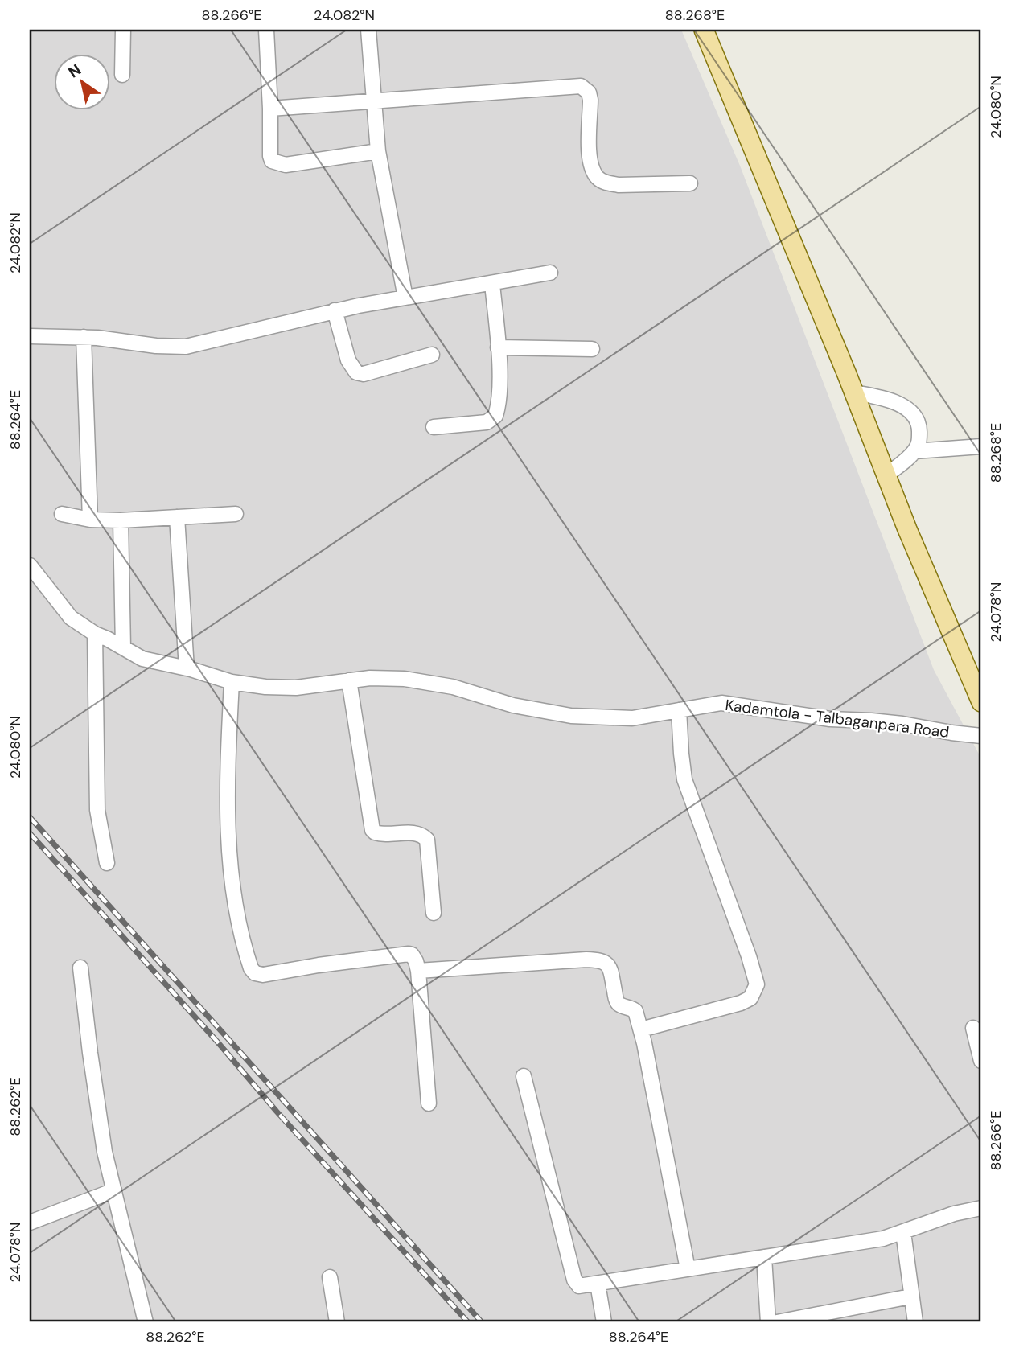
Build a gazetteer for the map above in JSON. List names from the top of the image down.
{
  "streets": {
    "street": ["Kadamtola - Talbaganpara Road"]
  },
  "north": "top left",
  "coordinates": [
    "88.266°E",
    "24.082°N",
    "88.268°E",
    "24.080°N",
    "88.264°E",
    "24.078°N",
    "88.262°E"
  ]
}
